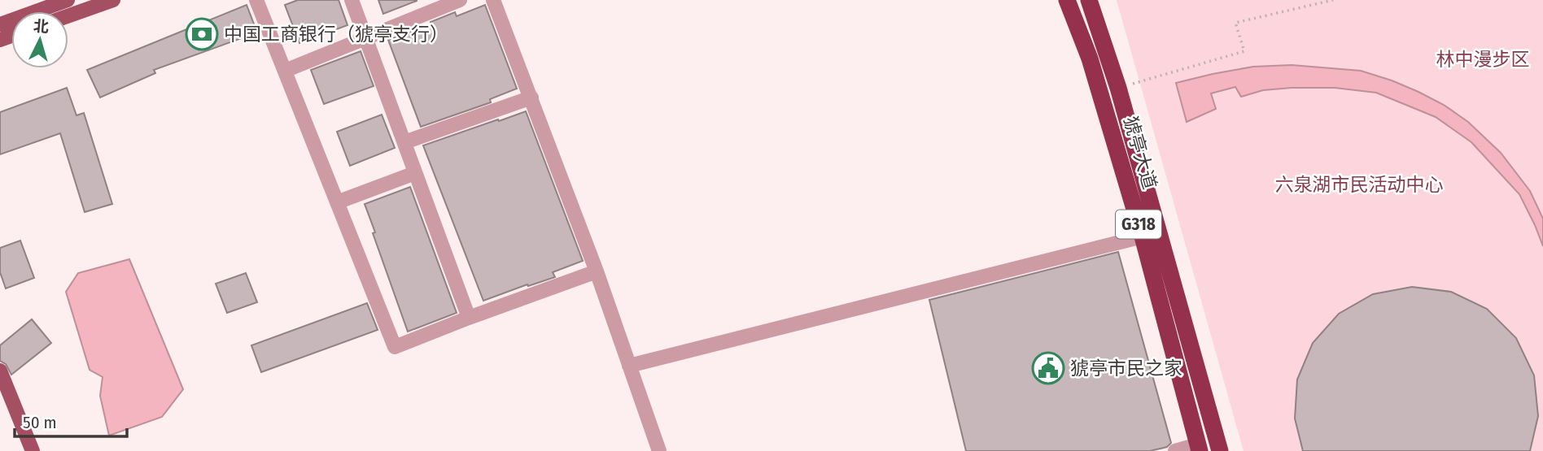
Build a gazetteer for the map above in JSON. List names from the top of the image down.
{
  "streets": {
    "highway": ["猇亭大道", "G318"]
  },
  "parks": ["林中漫步区", "六泉湖市民活动中心"],
  "places": {
    "bank": ["中国工商银行（猇亭支行）"],
    "public building": ["猇亭市民之家"]
  },
  "scale_bar": "50 m",
  "north": "top"
}
